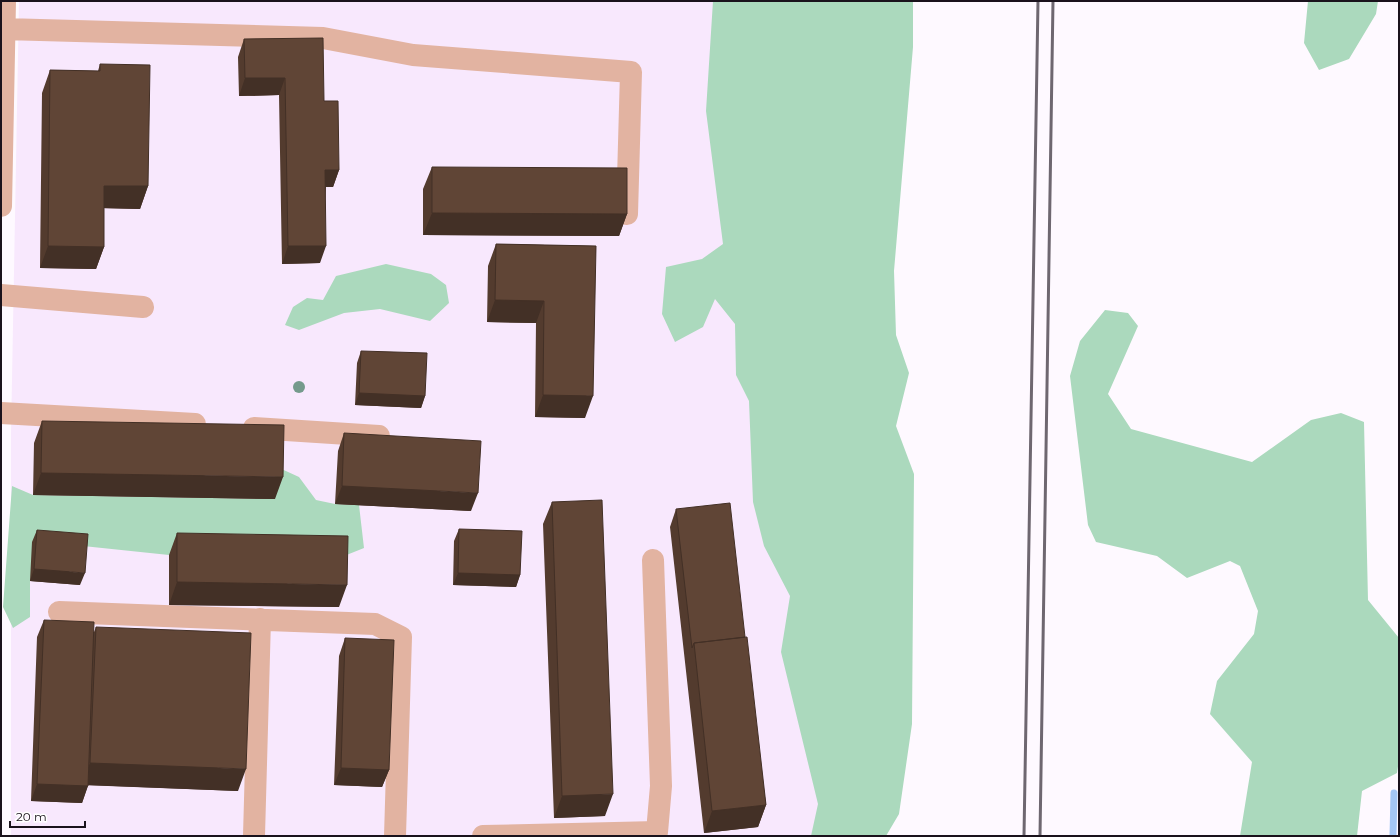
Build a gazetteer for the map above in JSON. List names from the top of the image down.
{
  "scale_bar": "20 m"
}
